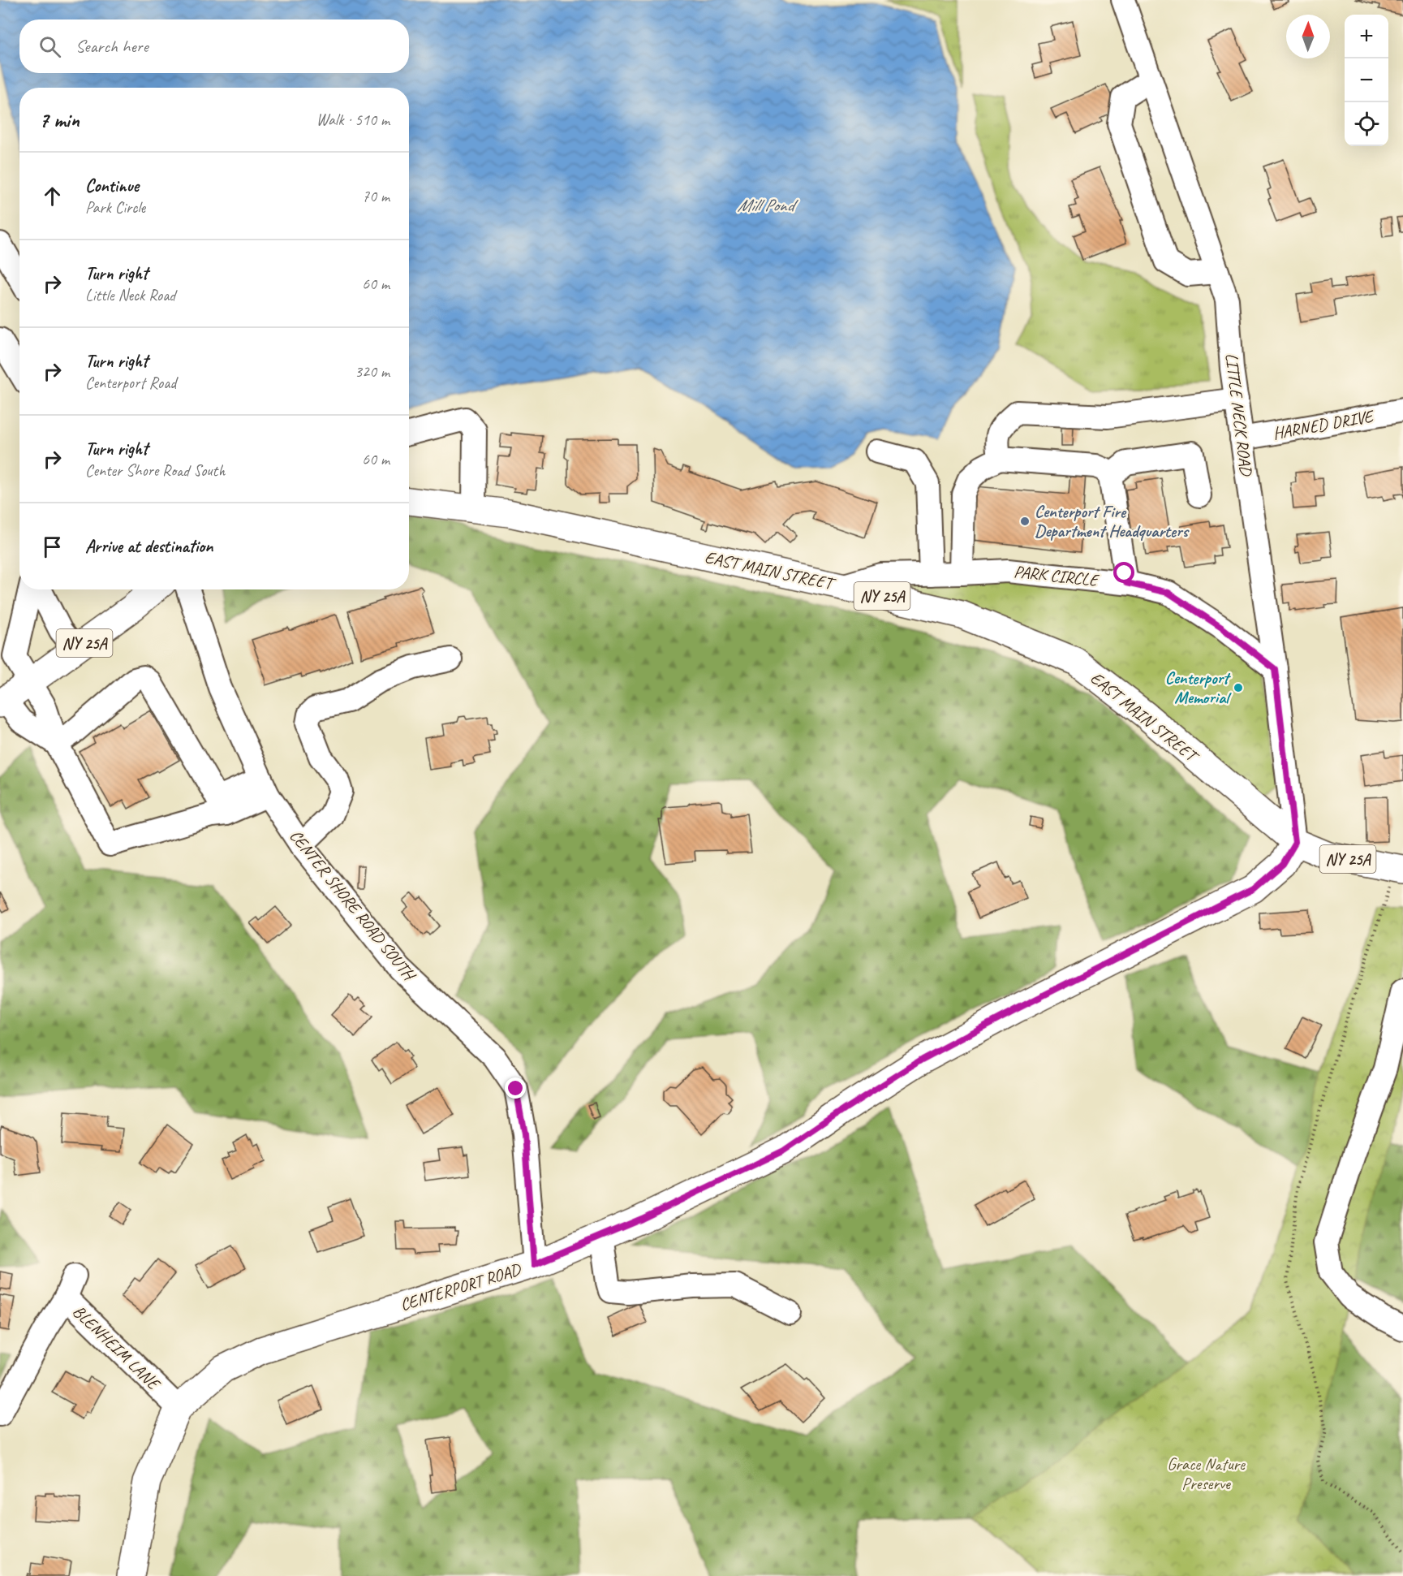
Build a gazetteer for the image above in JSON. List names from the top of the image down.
{
  "streets": {
    "main road": ["EAST MAIN STREET", "NY 25A", "CENTERPORT ROAD"],
    "street": [
      "LITTLE NECK ROAD",
      "HARNED DRIVE",
      "PARK CIRCLE",
      "CENTER SHORE ROAD SOUTH",
      "BLENHEIM LANE"
    ]
  },
  "crossings": [
    ["LITTLE NECK ROAD", "HARNED DRIVE"],
    ["LITTLE NECK ROAD", "EAST MAIN STREET"],
    ["LITTLE NECK ROAD", "PARK CIRCLE"],
    ["LITTLE NECK ROAD", "NY 25A"],
    ["LITTLE NECK ROAD", "CENTERPORT ROAD"],
    ["EAST MAIN STREET", "PARK CIRCLE"],
    ["EAST MAIN STREET", "NY 25A"],
    ["EAST MAIN STREET", "CENTERPORT ROAD"],
    ["NY 25A", "CENTERPORT ROAD"],
    ["CENTER SHORE ROAD SOUTH", "CENTERPORT ROAD"],
    ["CENTERPORT ROAD", "BLENHEIM LANE"]
  ],
  "water": ["Mill Pond"],
  "parks": ["Grace Nature Preserve"],
  "places": ["Centerport Fire Department Headquarters", "Centerport Memorial"],
  "north": "top",
  "page": {
    "map_buttons": ["+", "−"],
    "search": "Search here",
    "heading": ["7 min", "Walk · 510 m"],
    "list": [
      ["Continue", "Park Circle", "70 m"],
      ["Turn right", "Little Neck Road", "60 m"],
      ["Turn right", "Centerport Road", "320 m"],
      ["Turn right", "Center Shore Road South", "60 m"],
      "Arrive at destination"
    ]
  }
}
